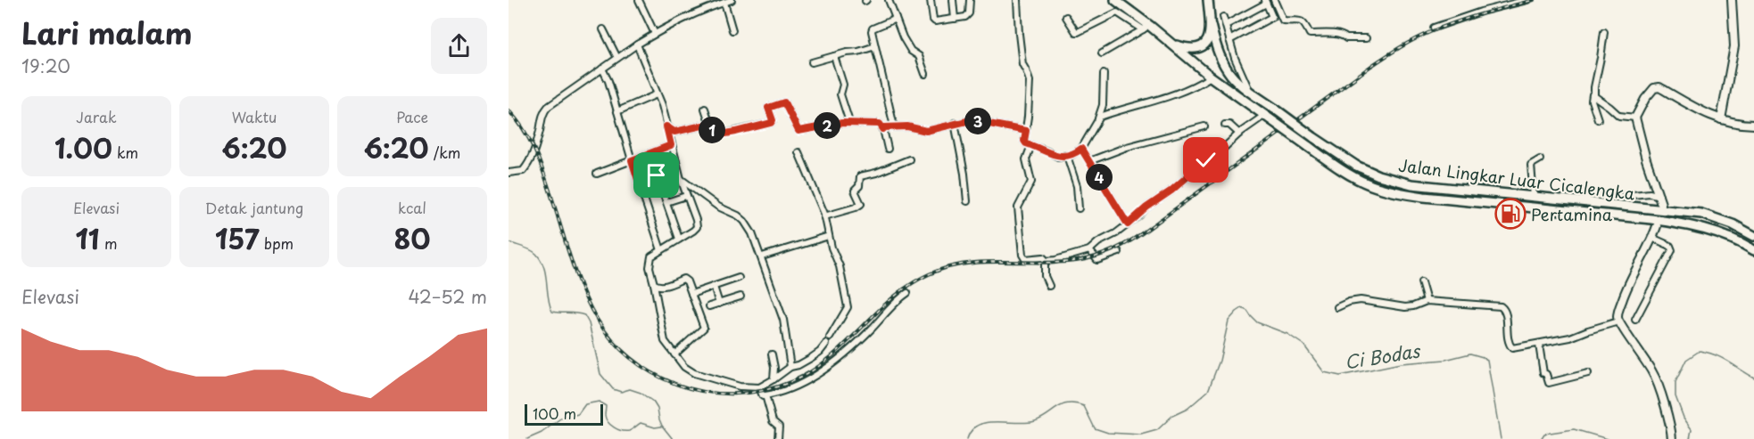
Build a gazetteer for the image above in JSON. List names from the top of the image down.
{
  "streets": {
    "highway": ["Jalan Lingkar Luar Cicalengka"]
  },
  "water": ["Ci Bodas"],
  "places": {
    "fuel station": ["Pertamina"]
  },
  "scale_bar": "100 m",
  "page": {
    "heading": ["Lari malam", "19:20"],
    "stats": [
      ["Jarak", "1.00 km"],
      ["Waktu", "6:20"],
      ["Pace", "6:20 /km"],
      ["Elevasi", "11 m"],
      ["Detak jantung", "157 bpm"],
      ["kcal", "80"]
    ],
    "pins": [
      "3",
      "2",
      "1",
      "4"
    ],
    "chart": ["Elevasi", "42–52 m"],
    "scale": "100 m"
  }
}
